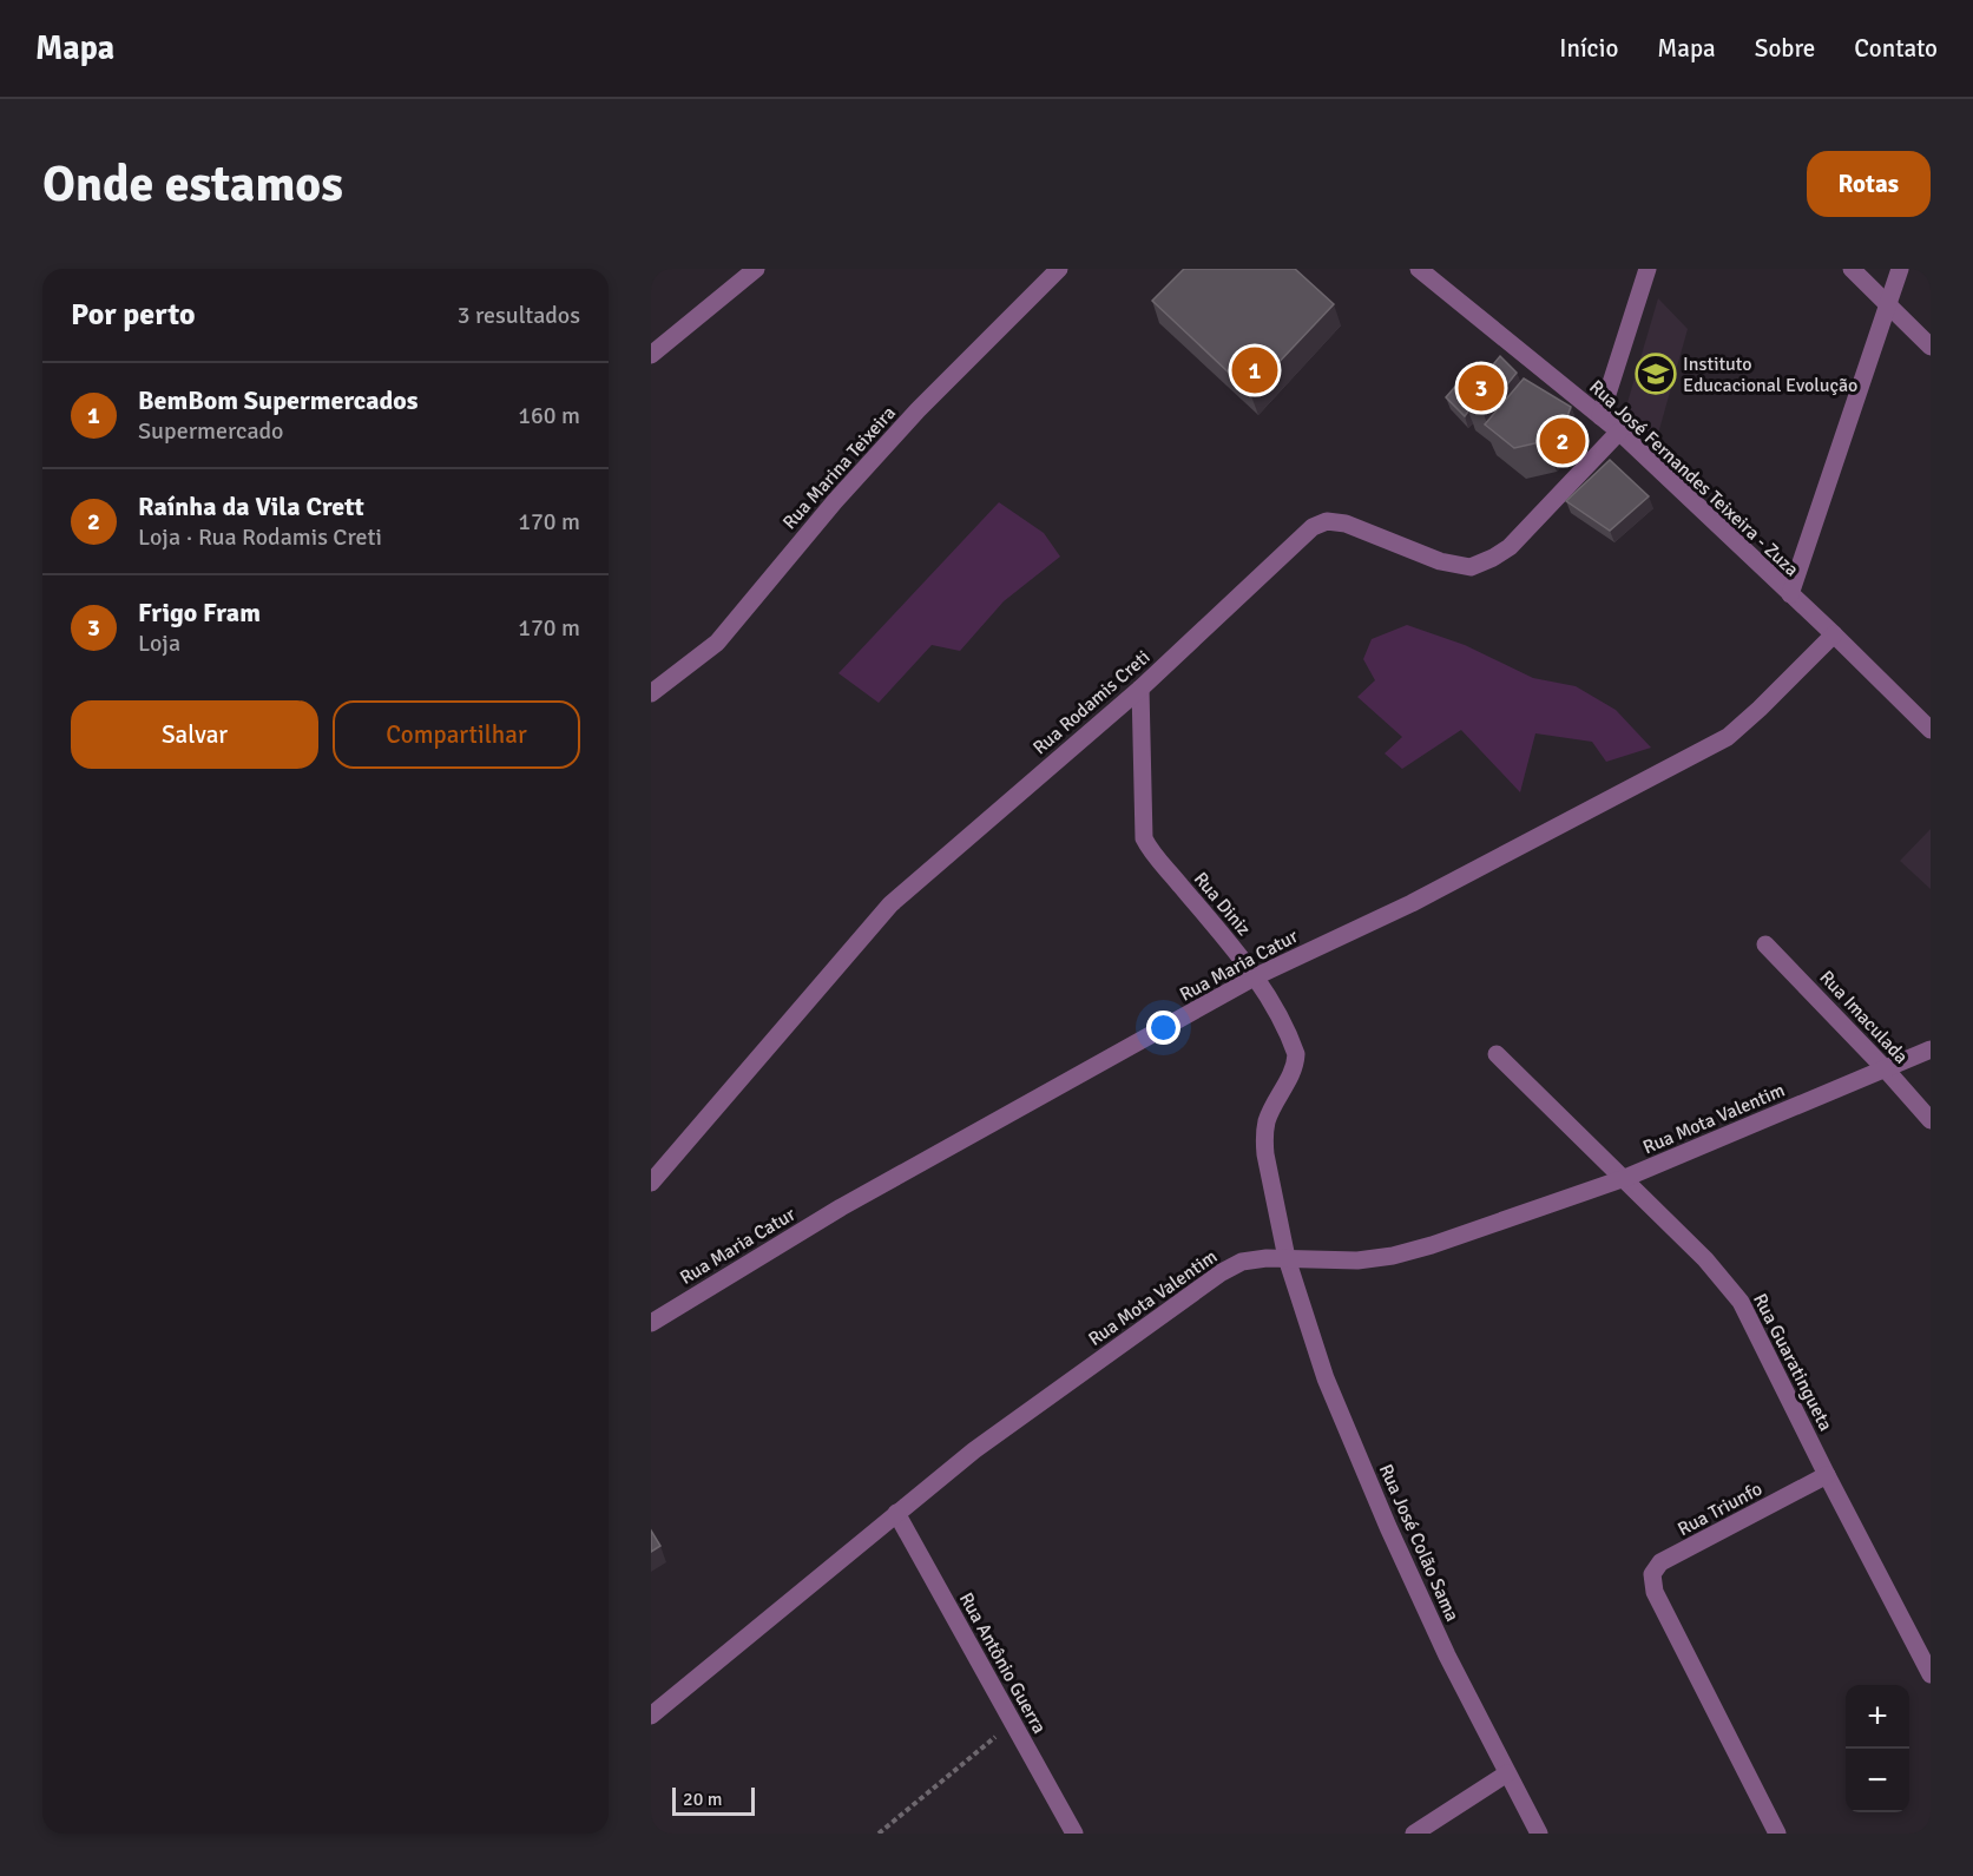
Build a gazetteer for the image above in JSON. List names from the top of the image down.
{
  "streets": {
    "street": [
      "Rua Marina Teixeira",
      "Rua José Fernandes Teixeira - Zuza",
      "Rua Rodamis Creti",
      "Rua Diniz",
      "Rua Maria Catur",
      "Rua Imaculada",
      "Rua Mota Valentim",
      "Rua Guaratingueta",
      "Rua Triunfo",
      "Rua José Colão Sama",
      "Rua Antônio Guerra"
    ]
  },
  "crossings": [
    ["Rua José Fernandes Teixeira - Zuza", "Rua Rodamis Creti"],
    ["Rua José Fernandes Teixeira - Zuza", "Rua Maria Catur"],
    ["Rua Rodamis Creti", "Rua Diniz"],
    ["Rua Diniz", "Rua Maria Catur"],
    ["Rua Diniz", "Rua Mota Valentim"],
    ["Rua Diniz", "Rua José Colão Sama"],
    ["Rua Imaculada", "Rua Mota Valentim"],
    ["Rua Mota Valentim", "Rua Guaratingueta"],
    ["Rua Mota Valentim", "Rua José Colão Sama"],
    ["Rua Mota Valentim", "Rua Antônio Guerra"],
    ["Rua Guaratingueta", "Rua Triunfo"]
  ],
  "places": {
    "school or university": ["Instituto Educacional Evolução"]
  },
  "scale_bar": "20 m",
  "page": {
    "header": "Mapa",
    "nav": [
      "Início",
      "Mapa",
      "Sobre",
      "Contato"
    ],
    "buttons": [
      "Rotas",
      ["Salvar", "Compartilhar"]
    ],
    "title": "Onde estamos",
    "heading": ["Por perto", "3 resultados"],
    "pins": ["1", "3", "2"],
    "list": [
      {
        "mark": "1",
        "name": "BemBom Supermercados",
        "note": "Supermercado",
        "value": "160 m"
      },
      {
        "mark": "2",
        "name": "Raínha da Vila Crett",
        "note": "Loja · Rua Rodamis Creti",
        "value": "170 m"
      },
      {
        "mark": "3",
        "name": "Frigo Fram",
        "note": "Loja",
        "value": "170 m"
      }
    ],
    "map_buttons": ["+", "−"],
    "scale": "20 m"
  }
}
